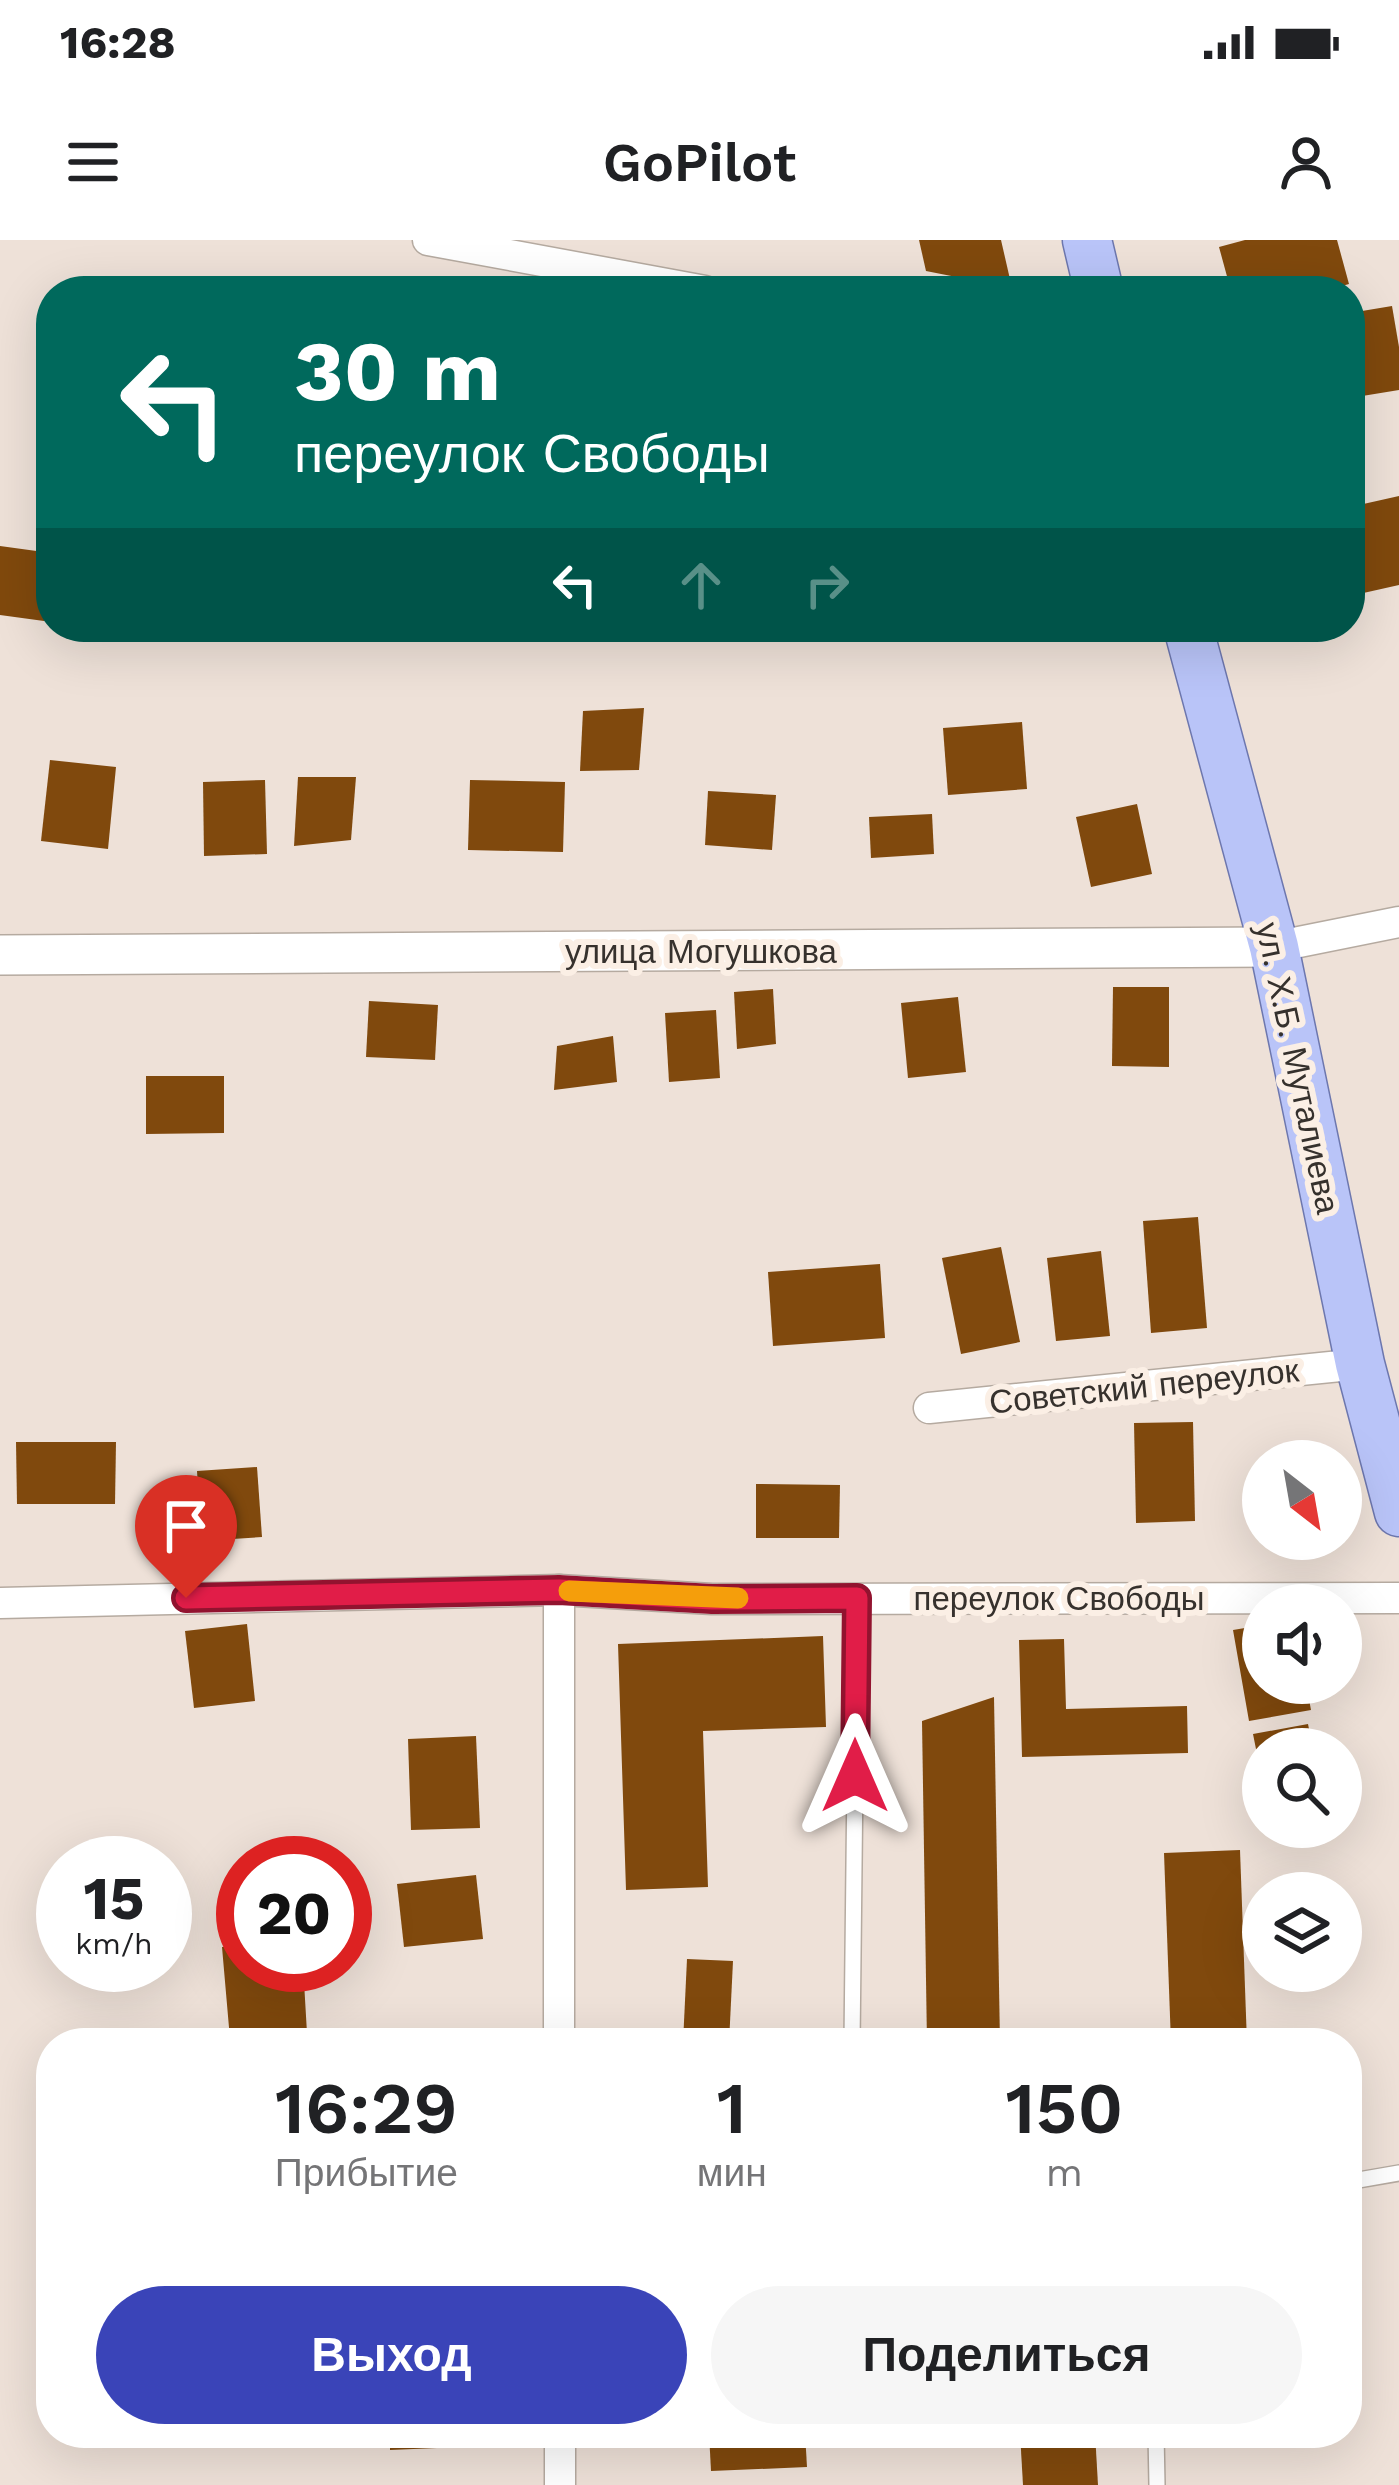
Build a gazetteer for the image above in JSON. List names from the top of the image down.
{
  "streets": {
    "main road": ["ул. Х.Б. Муталиева"],
    "street": ["улица Могушкова", "Советский переулок", "переулок Свободы"]
  },
  "crossings": [
    ["улица Могушкова", "ул. Х.Б. Муталиева"],
    ["ул. Х.Б. Муталиева", "Советский переулок"]
  ],
  "north": "bottom right",
  "page": {
    "status": "16:28",
    "header": "GoPilot",
    "turn": ["30 m", "переулок Свободы"],
    "speed": "15 km/h",
    "limit": "20",
    "eta": [
      "16:29",
      "Прибытие",
      "1",
      "мин",
      "150",
      "m"
    ],
    "buttons": ["Выход", "Поделиться"]
  }
}
